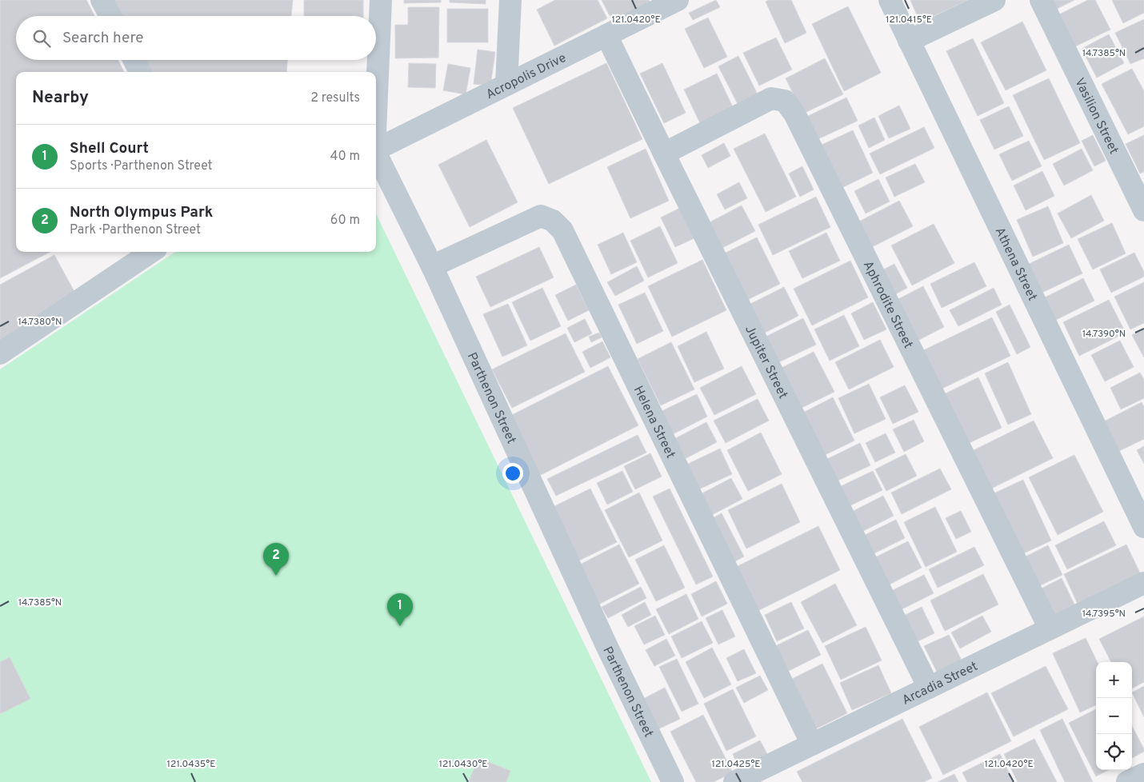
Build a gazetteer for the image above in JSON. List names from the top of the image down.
{
  "streets": {
    "street": [
      "Acropolis Drive",
      "Vasilion Street",
      "Athena Street",
      "Aphrodite Street",
      "Jupiter Street",
      "Parthenon Street",
      "Helena Street",
      "Arcadia Street"
    ]
  },
  "crossings": [
    ["Acropolis Drive", "Jupiter Street"],
    ["Aphrodite Street", "Jupiter Street"],
    ["Aphrodite Street", "Arcadia Street"],
    ["Jupiter Street", "Arcadia Street"],
    ["Parthenon Street", "Helena Street"],
    ["Helena Street", "Arcadia Street"]
  ],
  "page": {
    "search": "Search here",
    "heading": ["Nearby", "2 results"],
    "list": [
      {
        "mark": "1",
        "name": "Shell Court",
        "note": "Sports · Parthenon Street",
        "value": "40 m"
      },
      {
        "mark": "2",
        "name": "North Olympus Park",
        "note": "Park · Parthenon Street",
        "value": "60 m"
      }
    ],
    "pins": ["2", "1"],
    "map_buttons": ["+", "−"]
  },
  "coordinates": [
    "121.0420°E",
    "121.0415°E",
    "14.7385°N",
    "14.7380°N",
    "14.7390°N",
    "14.7395°N",
    "121.0435°E",
    "121.0430°E",
    "121.0425°E"
  ]
}
